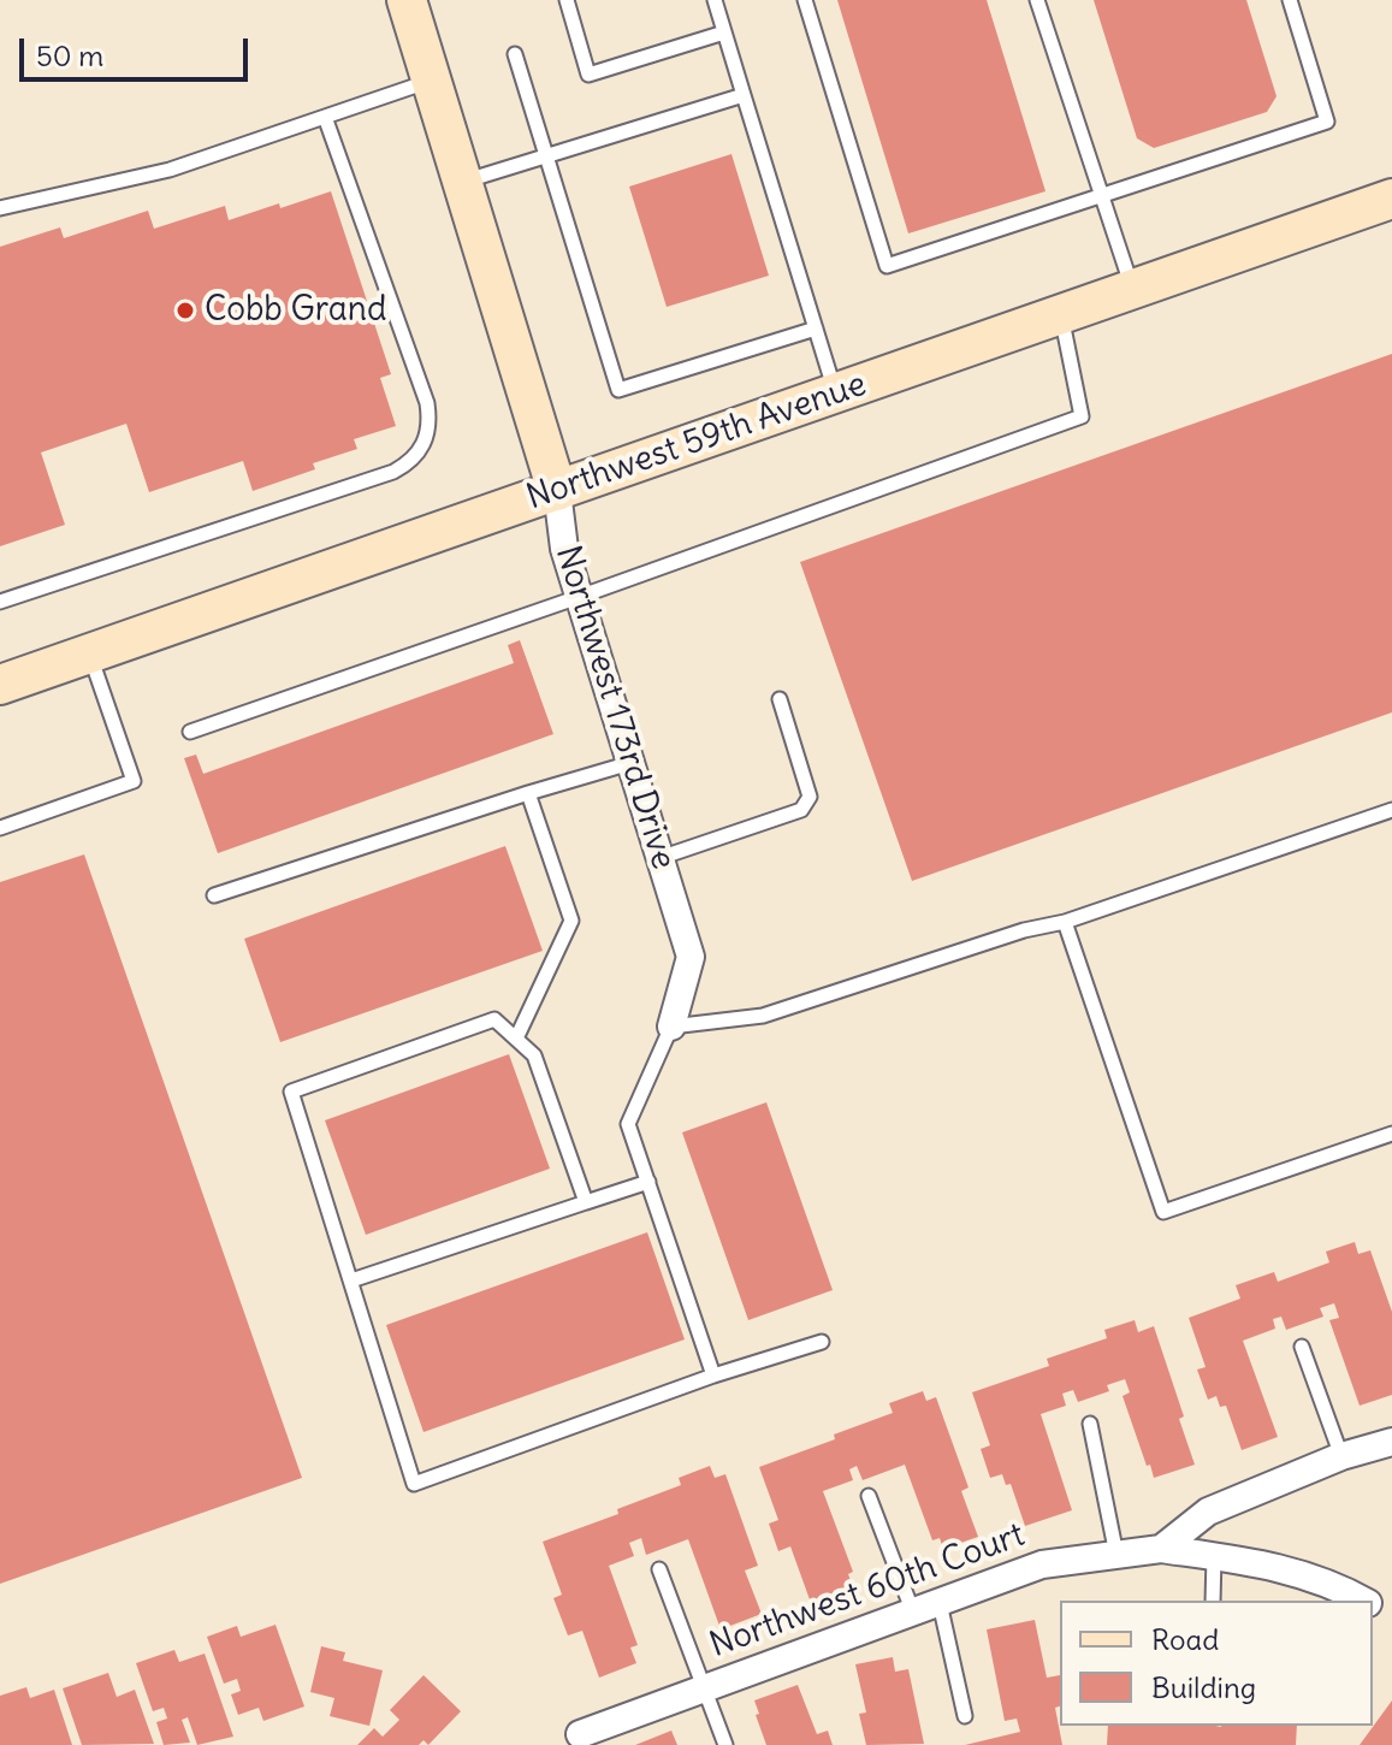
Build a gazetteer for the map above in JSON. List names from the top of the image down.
{
  "streets": {
    "street": ["Northwest 59th Avenue", "Northwest 173rd Drive", "Northwest 60th Court"]
  },
  "crossings": [
    ["Northwest 59th Avenue", "Northwest 173rd Drive"]
  ],
  "places": ["Cobb Grand"],
  "legend": ["Road", "Building"],
  "scale_bar": "50 m"
}
